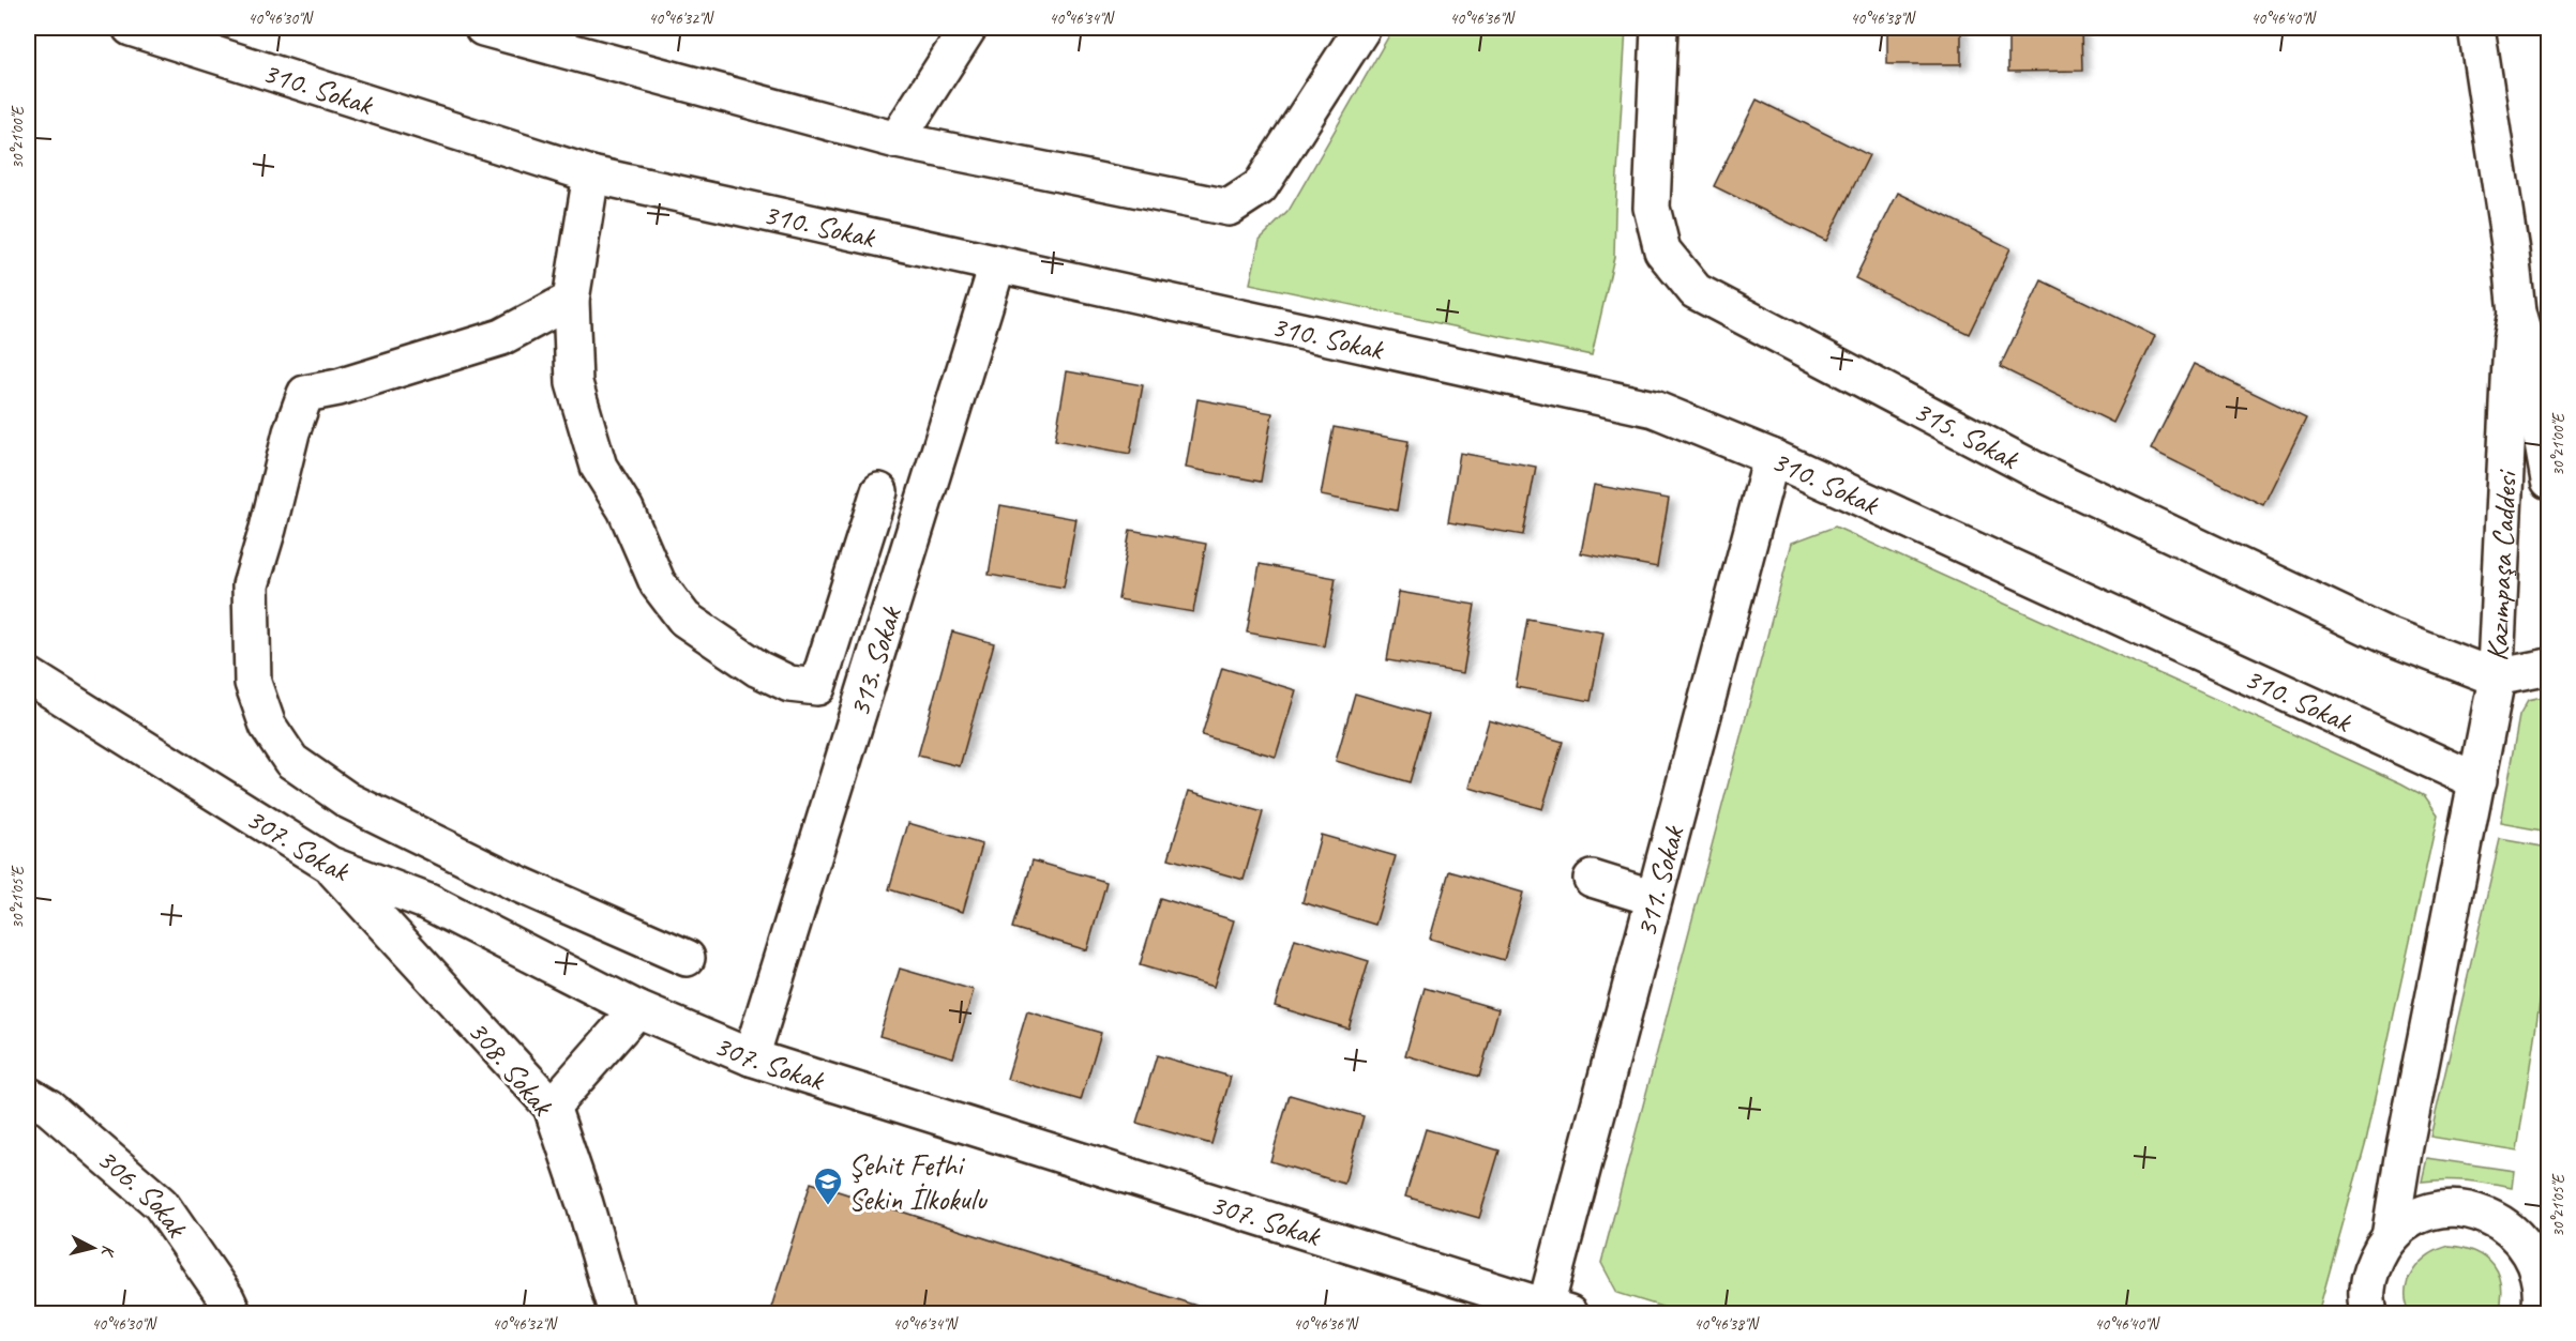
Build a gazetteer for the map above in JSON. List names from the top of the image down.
{
  "streets": {
    "street": [
      "310. Sokak",
      "315. Sokak",
      "Kazımpaşa Caddesi",
      "313. Sokak",
      "307. Sokak",
      "311. Sokak",
      "308. Sokak",
      "306. Sokak"
    ]
  },
  "crossings": [
    ["310. Sokak", "Kazımpaşa Caddesi"],
    ["310. Sokak", "313. Sokak"],
    ["310. Sokak", "311. Sokak"],
    ["315. Sokak", "Kazımpaşa Caddesi"],
    ["313. Sokak", "307. Sokak"],
    ["307. Sokak", "311. Sokak"],
    ["307. Sokak", "308. Sokak"]
  ],
  "places": {
    "school or university": ["Şehit Fethi Sekin İlkokulu"]
  },
  "north": "right",
  "coordinates": [
    "40°46'30\"N",
    "40°46'32\"N",
    "40°46'34\"N",
    "40°46'36\"N",
    "40°46'38\"N",
    "40°46'40\"N",
    "30°21'00\"E",
    "30°21'05\"E"
  ]
}
